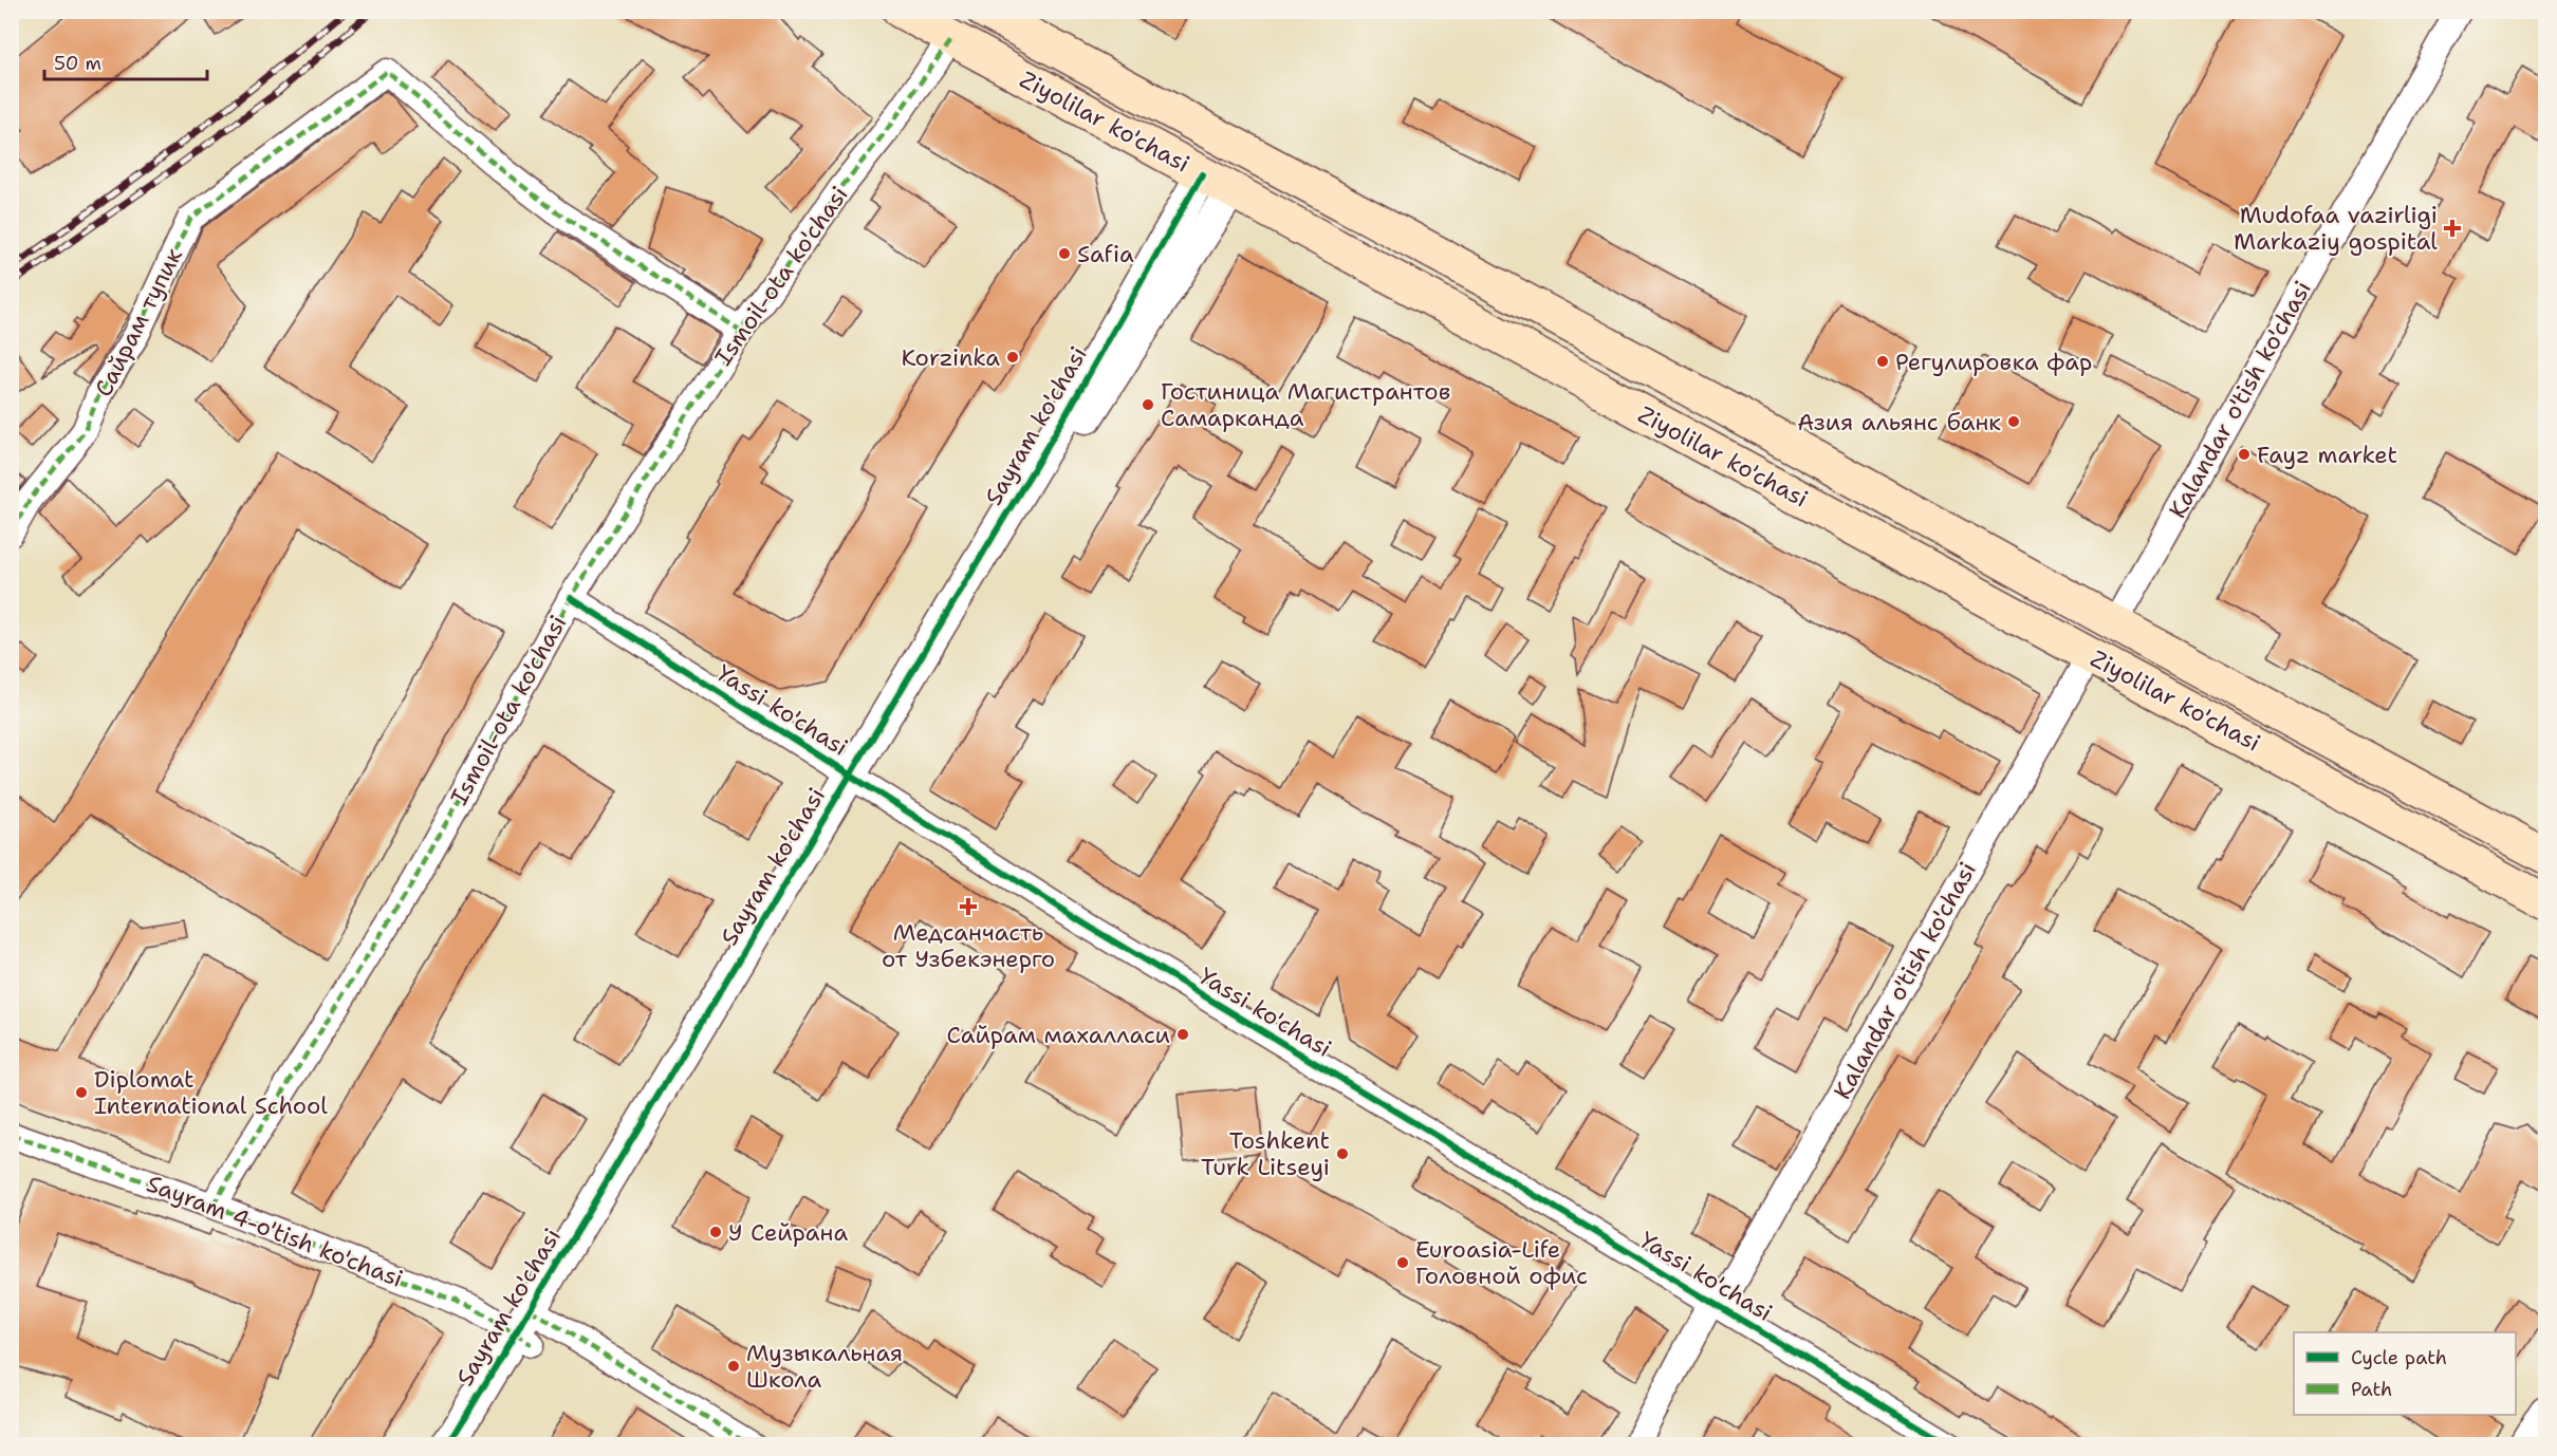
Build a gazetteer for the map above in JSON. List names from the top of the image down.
{
  "streets": {
    "main road": ["Ziyolilar ko'chasi", "Sayram ko'chasi"],
    "street": [
      "Ismoil-ota ko'chasi",
      "Сайрам тупик",
      "Kalandar o'tish ko'chasi",
      "Yassi ko'chasi",
      "Sayram 4-o'tish ko'chasi"
    ]
  },
  "crossings": [
    ["Ziyolilar ko'chasi", "Ismoil-ota ko'chasi"],
    ["Ziyolilar ko'chasi", "Kalandar o'tish ko'chasi"],
    ["Ziyolilar ko'chasi", "Sayram ko'chasi"],
    ["Ismoil-ota ko'chasi", "Сайрам тупик"],
    ["Ismoil-ota ko'chasi", "Yassi ko'chasi"],
    ["Ismoil-ota ko'chasi", "Sayram 4-o'tish ko'chasi"],
    ["Kalandar o'tish ko'chasi", "Yassi ko'chasi"],
    ["Sayram ko'chasi", "Yassi ko'chasi"],
    ["Sayram ko'chasi", "Sayram 4-o'tish ko'chasi"]
  ],
  "places": {
    "health": ["Mudofaa vazirligi Markaziy gospital", "Медсанчасть от Узбекэнерго"],
    "other": [
      "Safia",
      "Korzinka",
      "Регулировка фар",
      "Гостиница Магистрантов Самарканда",
      "Азия альянс банк",
      "Fayz market",
      "Сайрам махалласи",
      "Diplomat International School",
      "Toshkent Turk Litseyi",
      "У Сейрана",
      "Euroasia-Life Головной офис",
      "Музыкальная Школа"
    ]
  },
  "legend": ["Cycle path", "Path"],
  "scale_bar": "50 m"
}
